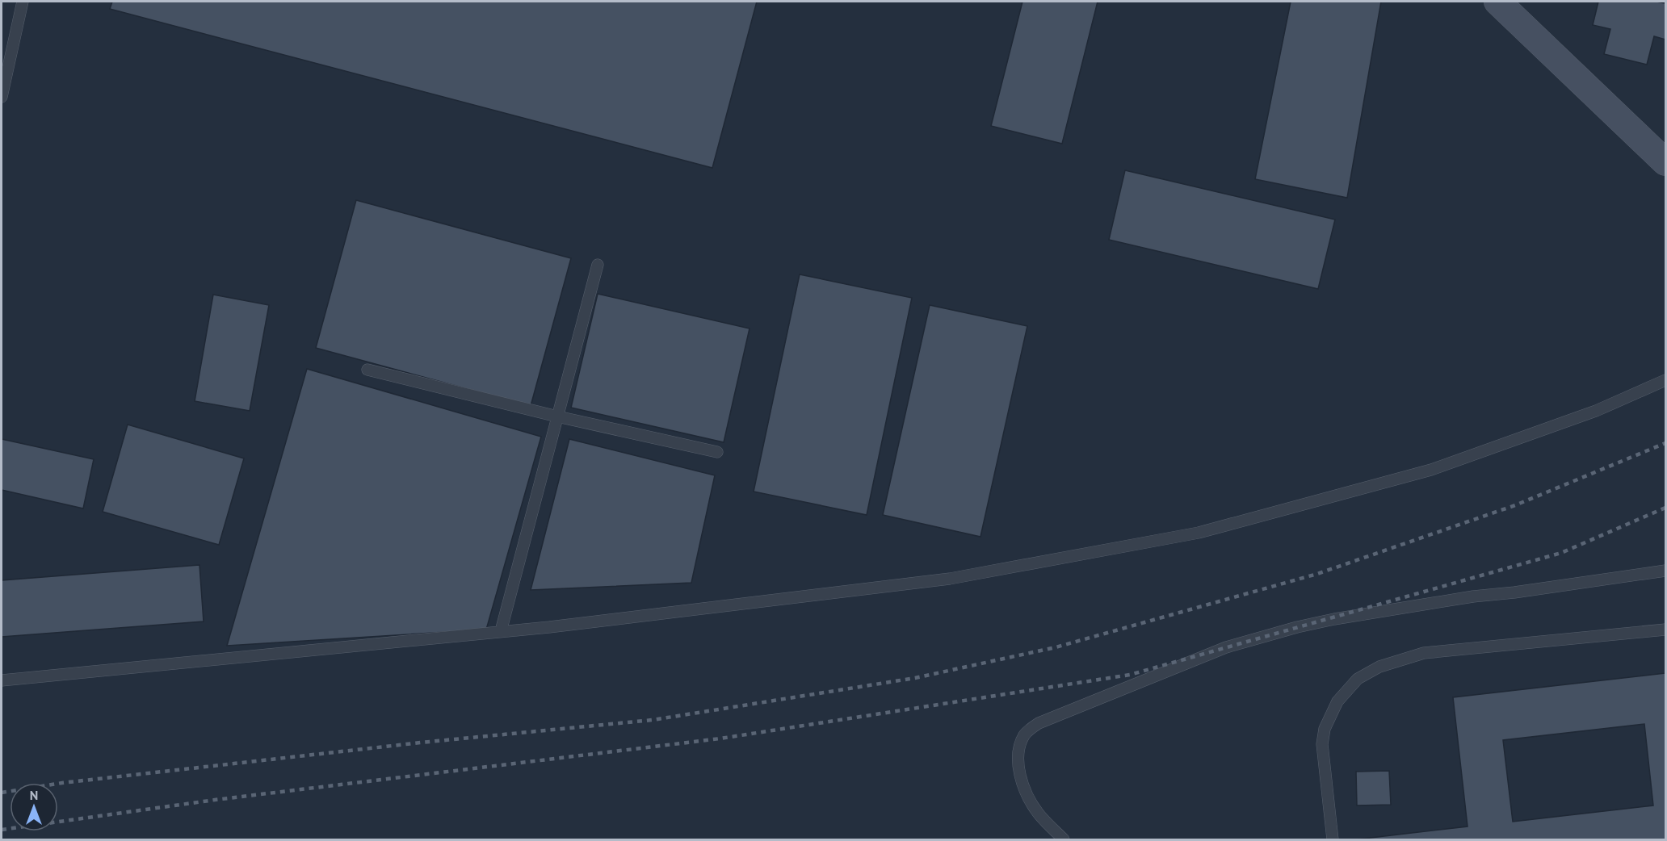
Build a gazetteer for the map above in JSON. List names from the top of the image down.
{
  "north": "top"
}
